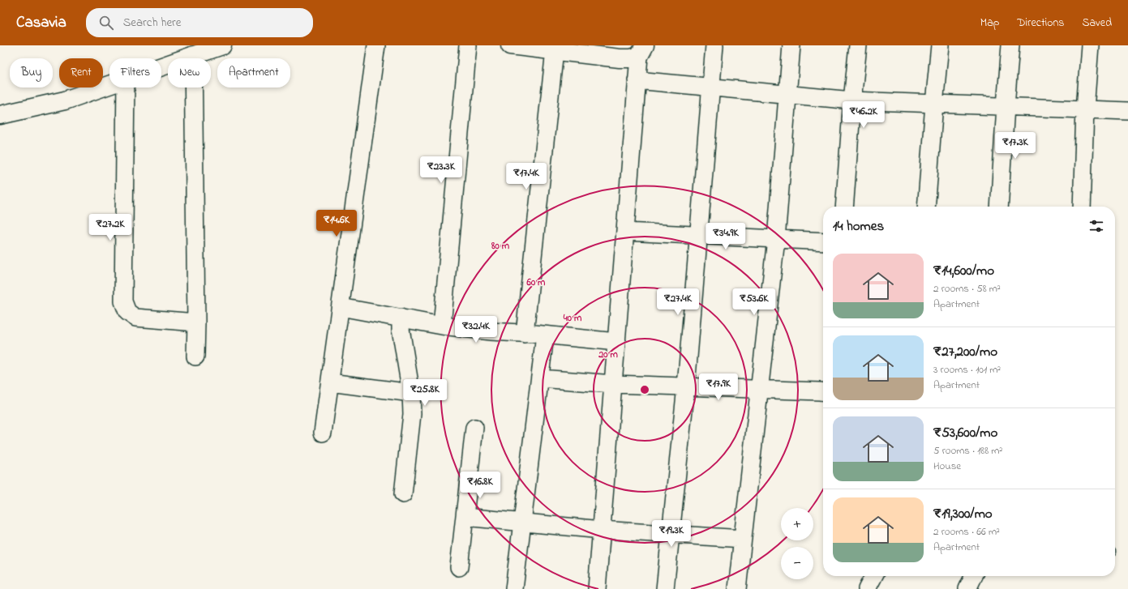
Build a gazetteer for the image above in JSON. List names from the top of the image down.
{
  "page": {
    "header": "Casavia",
    "search": "Search here",
    "nav": ["Map", "Directions", "Saved"],
    "chip": [
      "Buy",
      "Rent",
      "Filters",
      "New",
      "Apartment"
    ],
    "price": [
      "₹46.2K",
      "₹17.3K",
      "₹23.3K",
      "₹17.4K",
      "₹14.6K",
      "₹27.2K",
      "₹34.9K",
      "₹27.4K",
      "₹53.6K",
      "₹32.4K",
      "₹17.9K",
      "₹25.8K",
      "₹16.8K",
      "₹19.3K"
    ],
    "heading": "14 homes",
    "list": [
      {
        "name": "₹14,600/mo",
        "note": "2 rooms · 58 m² · Apartment"
      },
      {
        "name": "₹27,200/mo",
        "note": "3 rooms · 101 m² · Apartment"
      },
      {
        "name": "₹53,600/mo",
        "note": "5 rooms · 188 m² · House"
      },
      {
        "name": "₹19,300/mo",
        "note": "2 rooms · 66 m² · Apartment"
      }
    ],
    "map_buttons": ["+", "−"]
  },
  "rings": [
    "80 m",
    "60 m",
    "40 m",
    "20 m"
  ]
}
